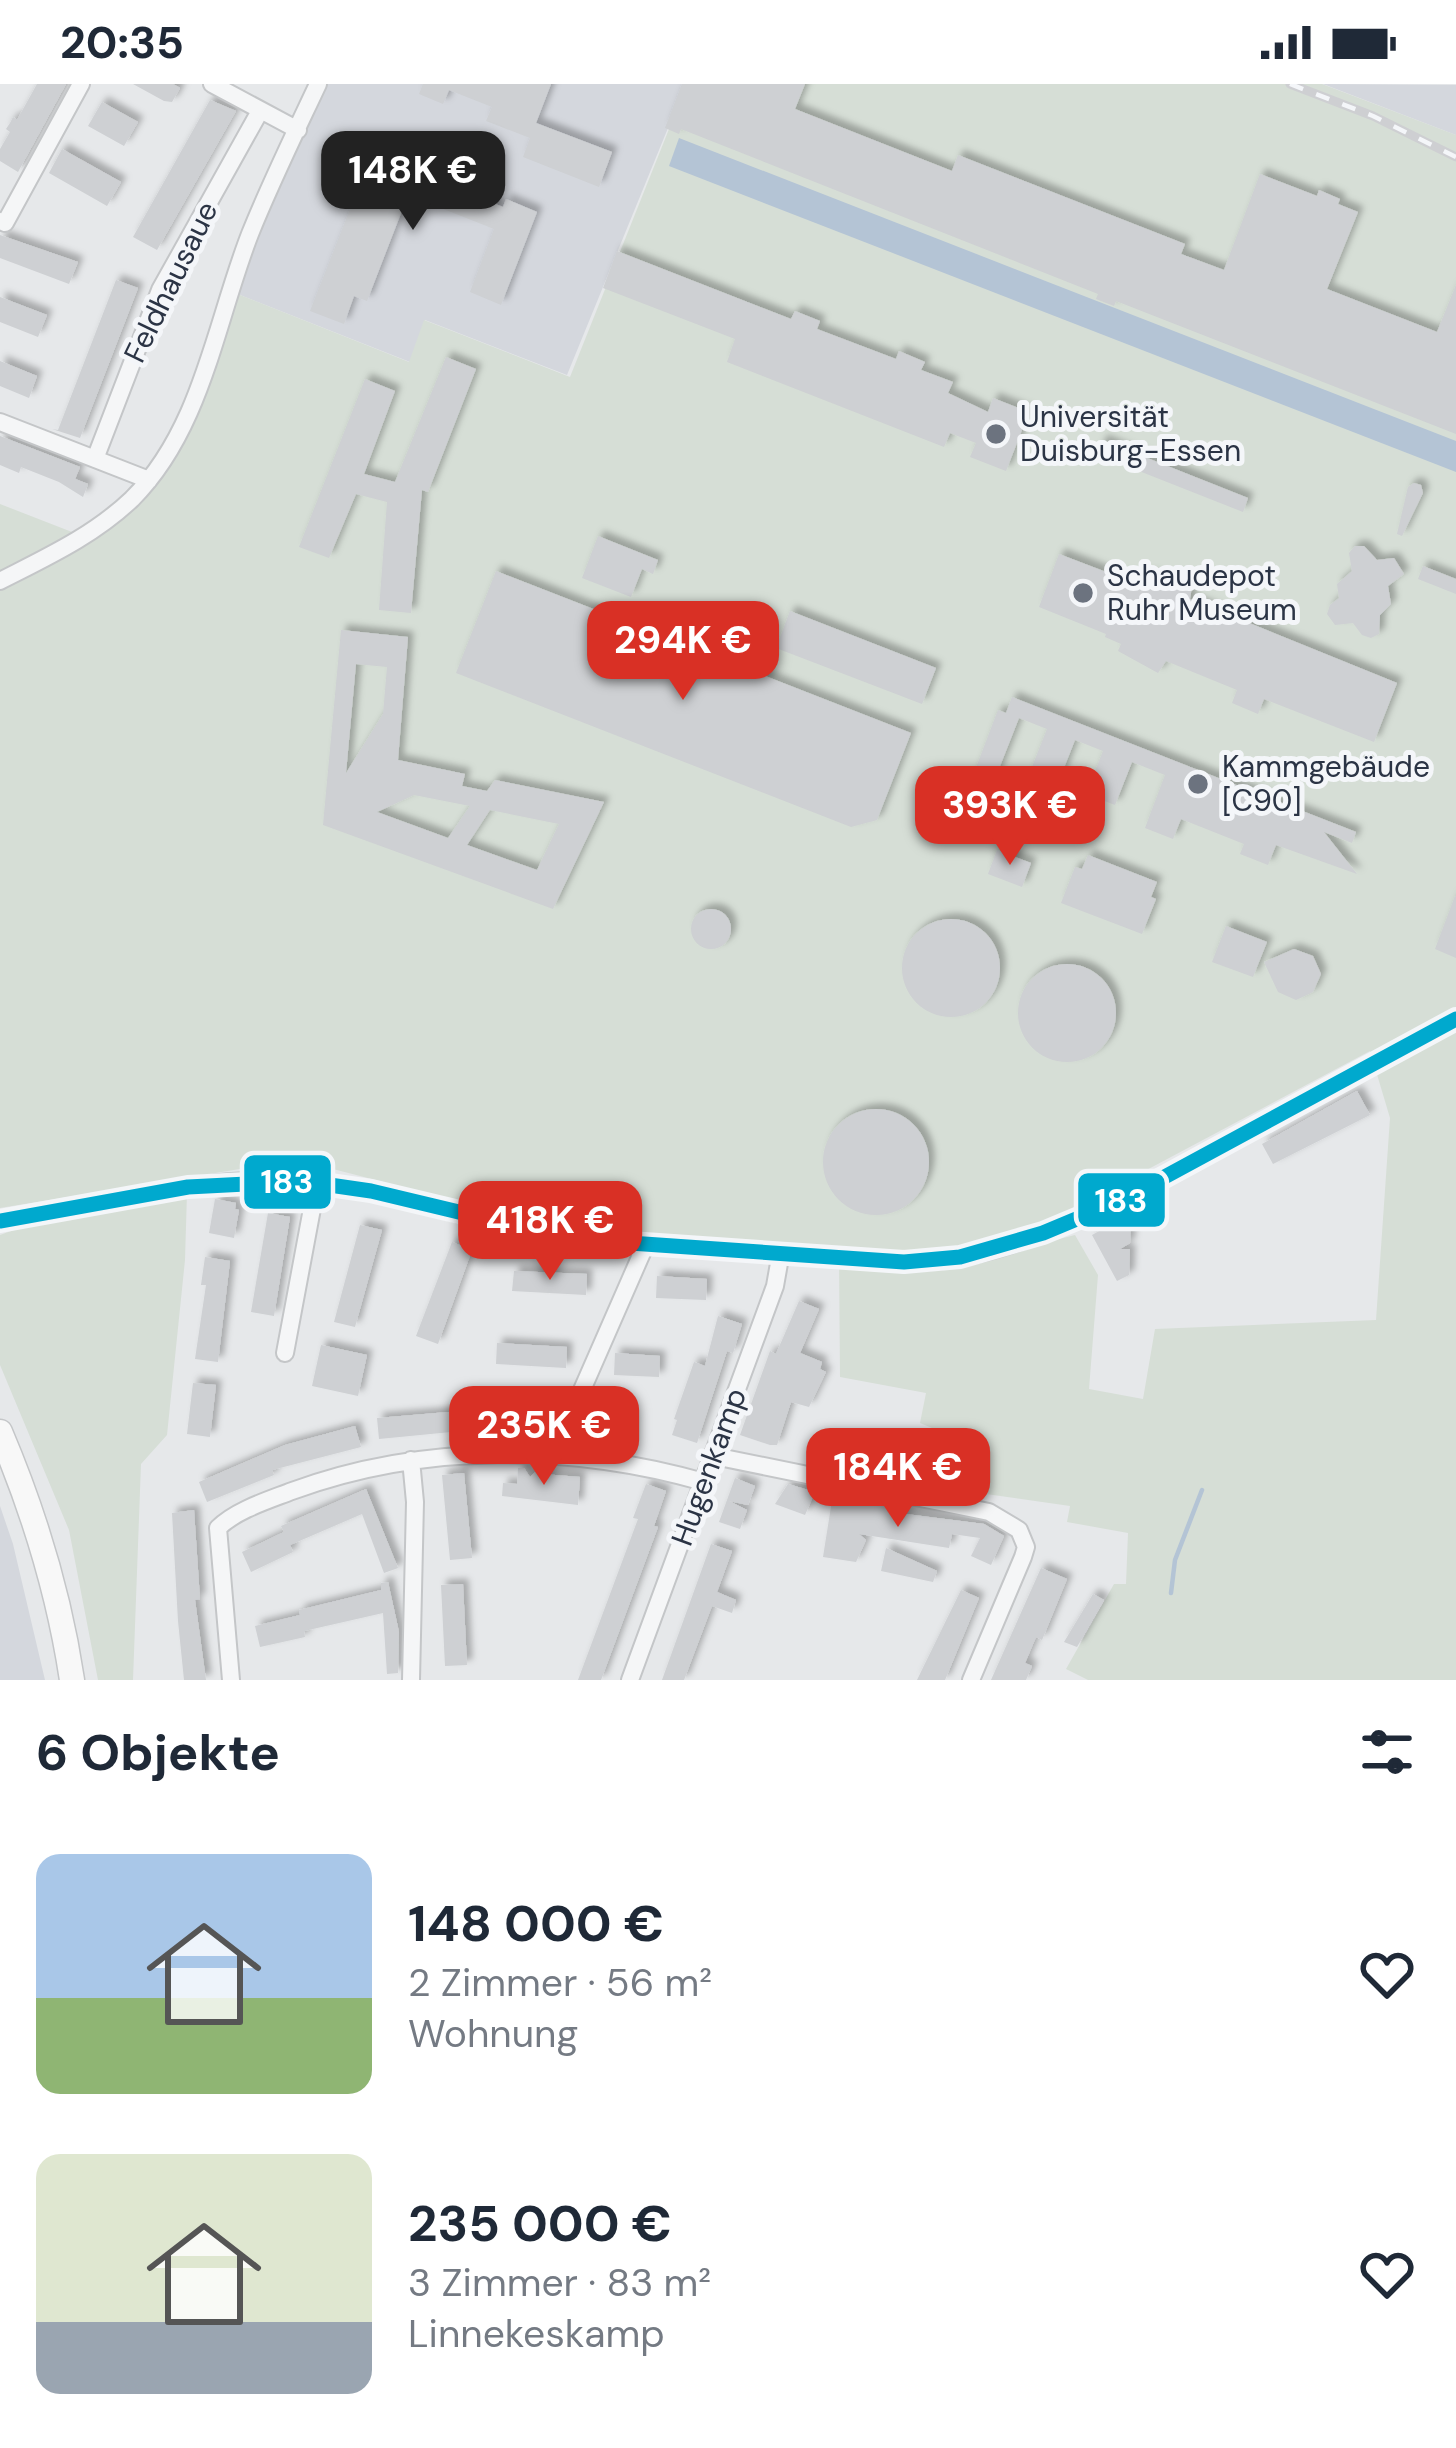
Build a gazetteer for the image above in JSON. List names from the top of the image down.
{
  "streets": {
    "street": ["Feldhausaue", "Hugenkamp"]
  },
  "places": ["Universität Duisburg-Essen", "Schaudepot Ruhr Museum", "Kammgebäude [C90]"],
  "lines": ["transit line 183"],
  "page": {
    "status": "20:35",
    "price": [
      "148K €",
      "294K €",
      "393K €",
      "418K €",
      "235K €",
      "184K €"
    ],
    "heading": "6 Objekte",
    "list": [
      {
        "name": "148 000 €",
        "note": "2 Zimmer · 56 m² · Wohnung"
      },
      {
        "name": "235 000 €",
        "note": "3 Zimmer · 83 m² · Linnekeskamp"
      }
    ]
  }
}
